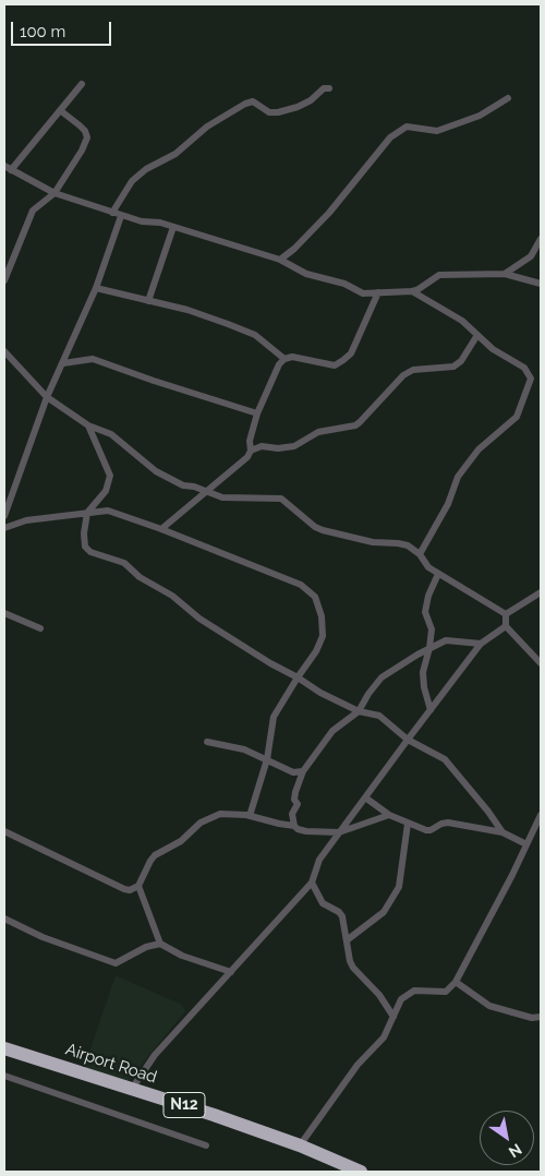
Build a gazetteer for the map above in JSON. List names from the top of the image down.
{
  "streets": {
    "highway": ["Airport Road", "N12"]
  },
  "scale_bar": "100 m",
  "north": "bottom right"
}
